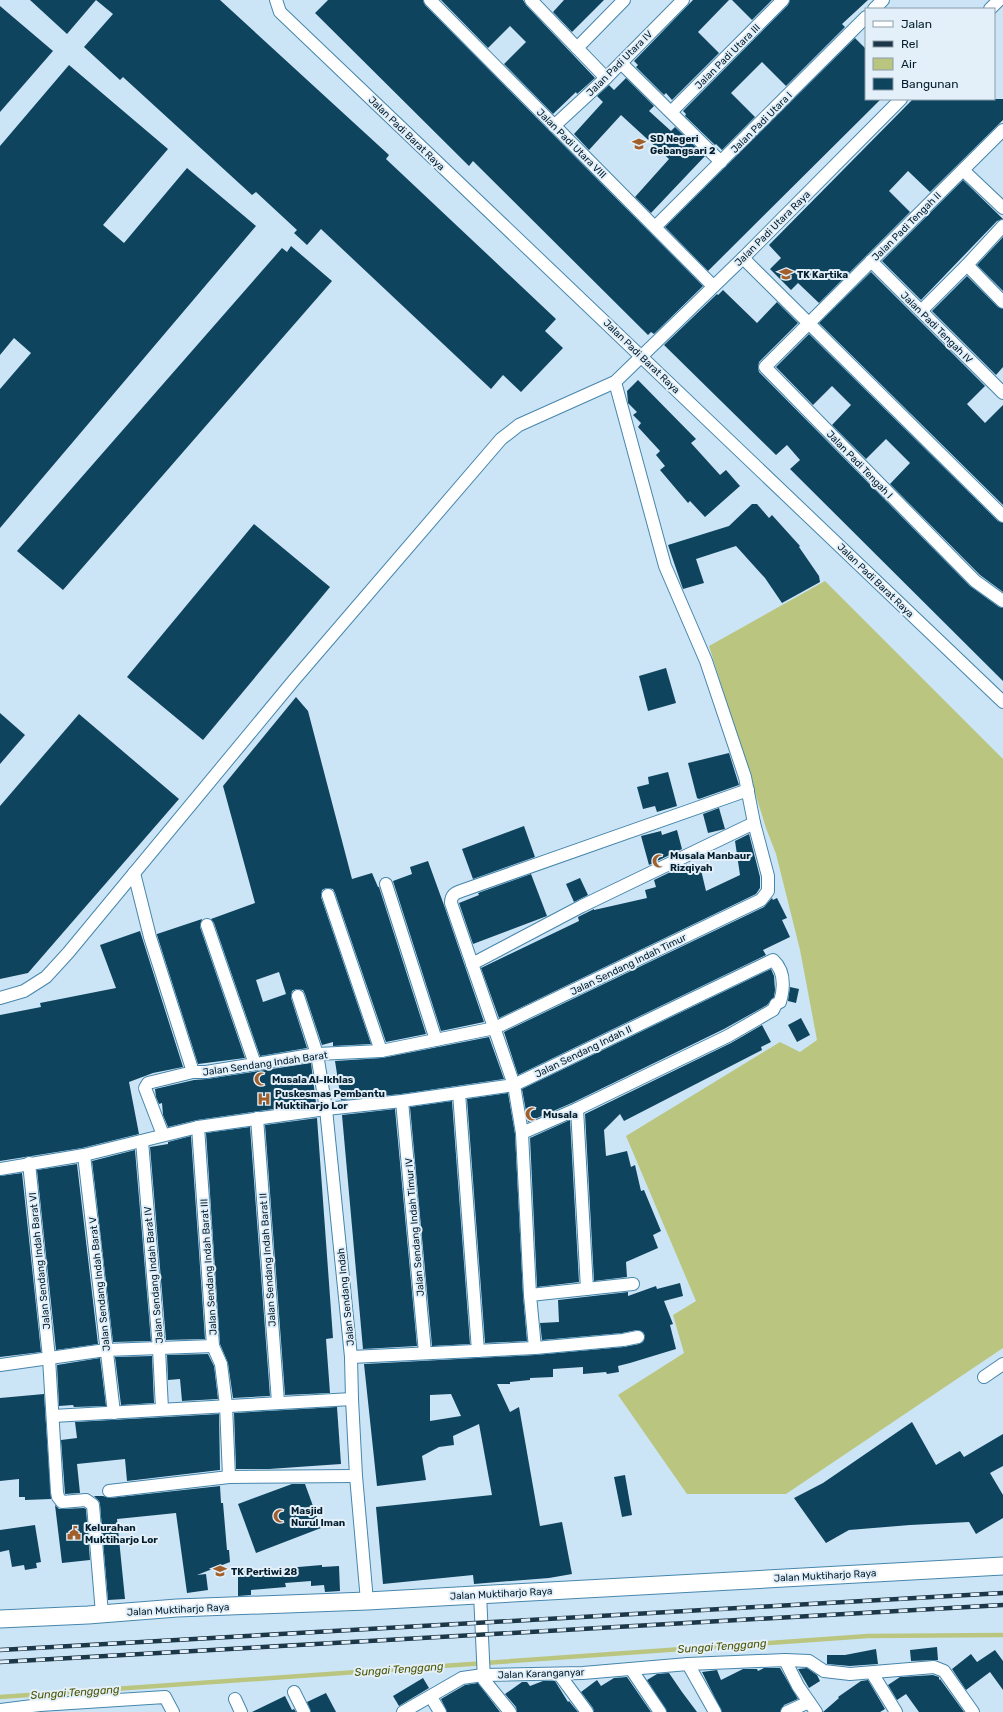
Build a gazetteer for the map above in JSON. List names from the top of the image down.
{
  "streets": {
    "street": [
      "Jalan Padi Utara III",
      "Jalan Padi Utara IV",
      "Jalan Padi Utara I",
      "Jalan Padi Barat Raya",
      "Jalan Padi Utara VIII",
      "Jalan Padi Tengah II",
      "Jalan Padi Utara Raya",
      "Jalan Padi Tengah IV",
      "Jalan Padi Tengah I",
      "Jalan Sendang Indah Timur",
      "Jalan Sendang Indah II",
      "Jalan Sendang Indah Barat",
      "Jalan Sendang Indah Timur IV",
      "Jalan Sendang Indah Barat II",
      "Jalan Sendang Indah Barat VI",
      "Jalan Sendang Indah Barat III",
      "Jalan Sendang Indah Barat IV",
      "Jalan Sendang Indah Barat V",
      "Jalan Sendang Indah",
      "Jalan Muktiharjo Raya",
      "Jalan Karanganyar"
    ]
  },
  "crossings": [
    ["Jalan Padi Utara IV", "Jalan Padi Utara VIII"],
    ["Jalan Padi Utara I", "Jalan Padi Utara VIII"],
    ["Jalan Padi Barat Raya", "Jalan Padi Utara Raya"],
    ["Jalan Padi Utara VIII", "Jalan Padi Utara Raya"],
    ["Jalan Padi Tengah II", "Jalan Padi Tengah IV"],
    ["Jalan Padi Tengah II", "Jalan Padi Tengah I"],
    ["Jalan Padi Utara Raya", "Jalan Sendang Indah Barat"],
    ["Jalan Sendang Indah Timur", "Jalan Sendang Indah Barat"],
    ["Jalan Sendang Indah II", "Jalan Sendang Indah Timur IV"],
    ["Jalan Sendang Indah II", "Jalan Sendang Indah Barat II"],
    ["Jalan Sendang Indah II", "Jalan Sendang Indah Barat VI"],
    ["Jalan Sendang Indah II", "Jalan Sendang Indah Barat III"],
    ["Jalan Sendang Indah II", "Jalan Sendang Indah Barat IV"],
    ["Jalan Sendang Indah II", "Jalan Sendang Indah Barat V"],
    ["Jalan Sendang Indah II", "Jalan Sendang Indah"],
    ["Jalan Sendang Indah Barat", "Jalan Sendang Indah"],
    ["Jalan Sendang Indah Barat VI", "Jalan Muktiharjo Raya"],
    ["Jalan Sendang Indah", "Jalan Muktiharjo Raya"]
  ],
  "water": ["Sungai Tenggang"],
  "places": {
    "school or university": ["SD Negeri Gebangsari 2", "TK Kartika", "TK Pertiwi 28"],
    "mosque": [
      "Musala Manbaur Rizqiyah",
      "Musala Al-Ikhlas",
      "Musala",
      "Masjid Nurul Iman"
    ],
    "hospital": ["Puskesmas Pembantu Muktiharjo Lor"],
    "public building": ["Kelurahan Muktiharjo Lor"]
  },
  "legend": [
    "Jalan",
    "Rel",
    "Air",
    "Bangunan"
  ]
}
